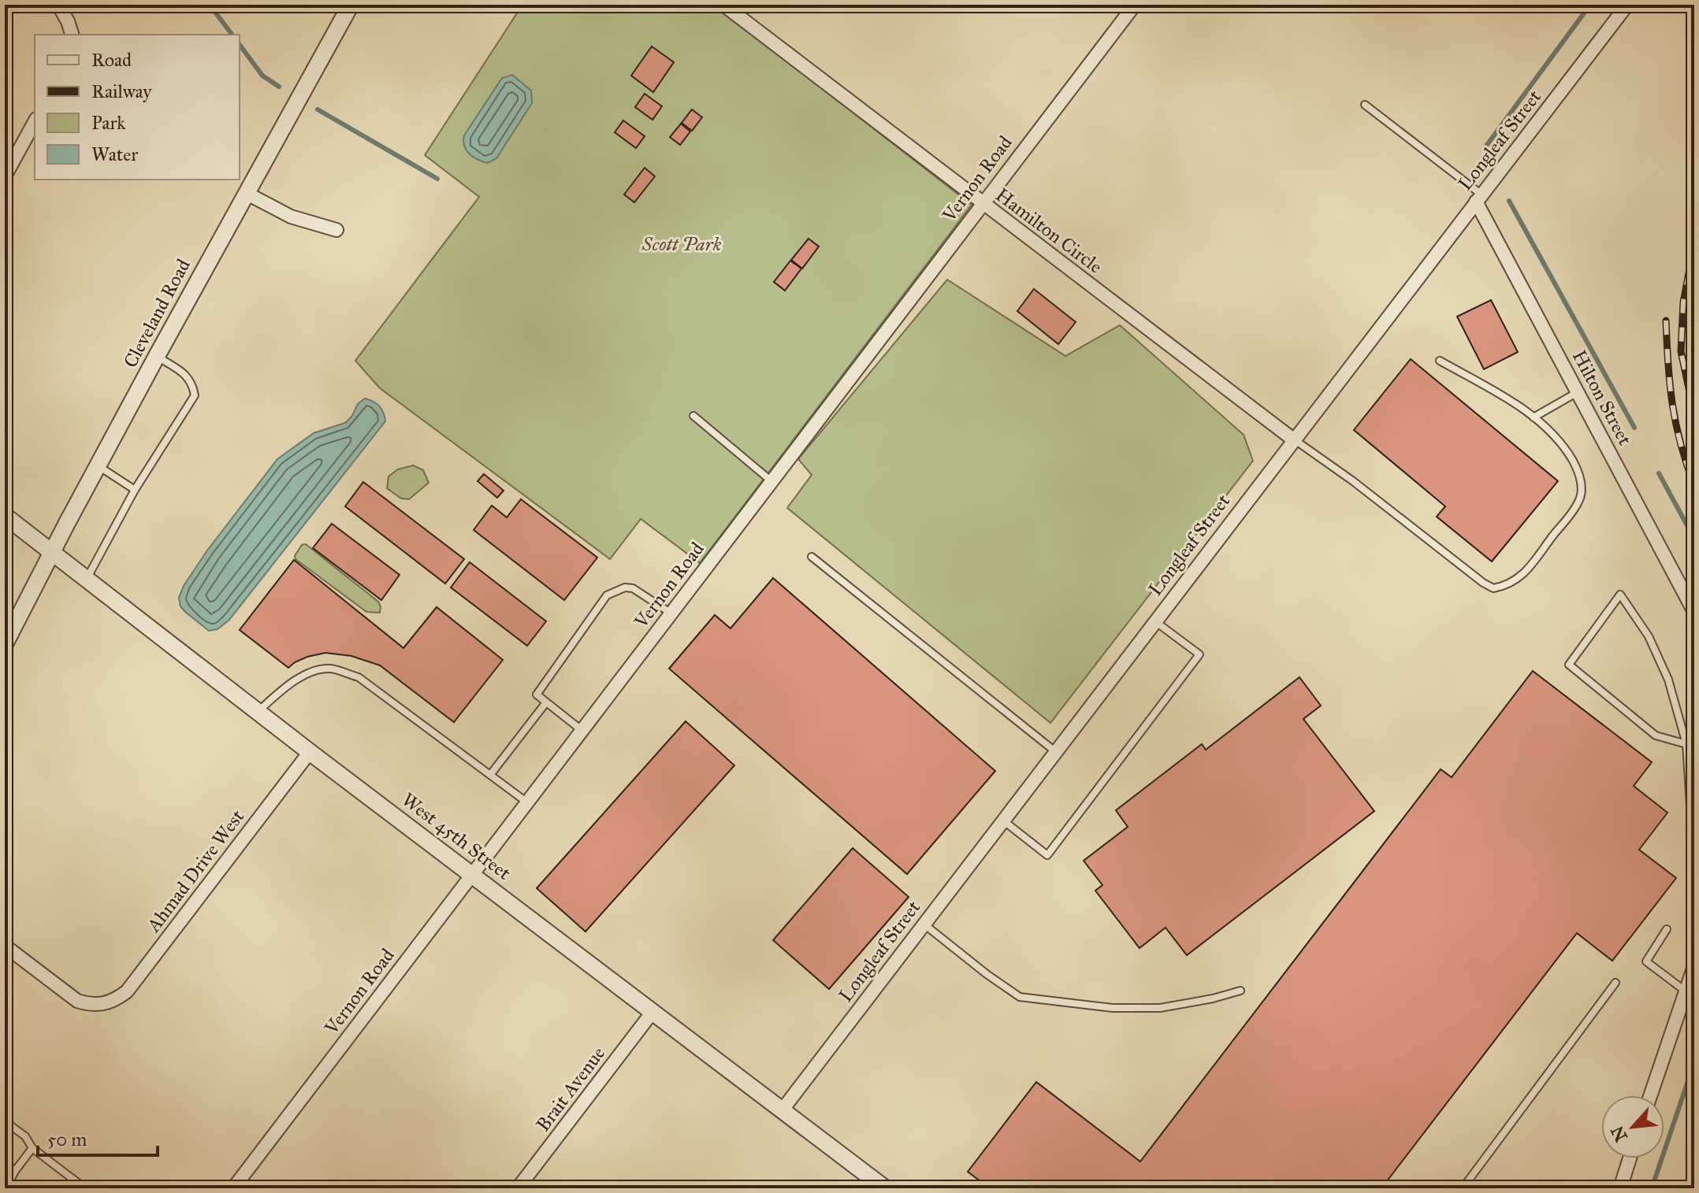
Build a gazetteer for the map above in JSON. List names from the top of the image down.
{
  "streets": {
    "street": [
      "Longleaf Street",
      "Vernon Road",
      "Hamilton Circle",
      "Cleveland Road",
      "Hilton Street",
      "West 45th Street",
      "Ahmad Drive West",
      "Brait Avenue"
    ]
  },
  "crossings": [
    ["Longleaf Street", "Hamilton Circle"],
    ["Longleaf Street", "Hilton Street"],
    ["Longleaf Street", "West 45th Street"],
    ["Vernon Road", "Hamilton Circle"],
    ["Vernon Road", "West 45th Street"],
    ["Cleveland Road", "West 45th Street"],
    ["West 45th Street", "Ahmad Drive West"],
    ["West 45th Street", "Brait Avenue"]
  ],
  "parks": ["Scott Park"],
  "legend": [
    "Road",
    "Railway",
    "Park",
    "Water"
  ],
  "scale_bar": "50 m",
  "north": "bottom left"
}
